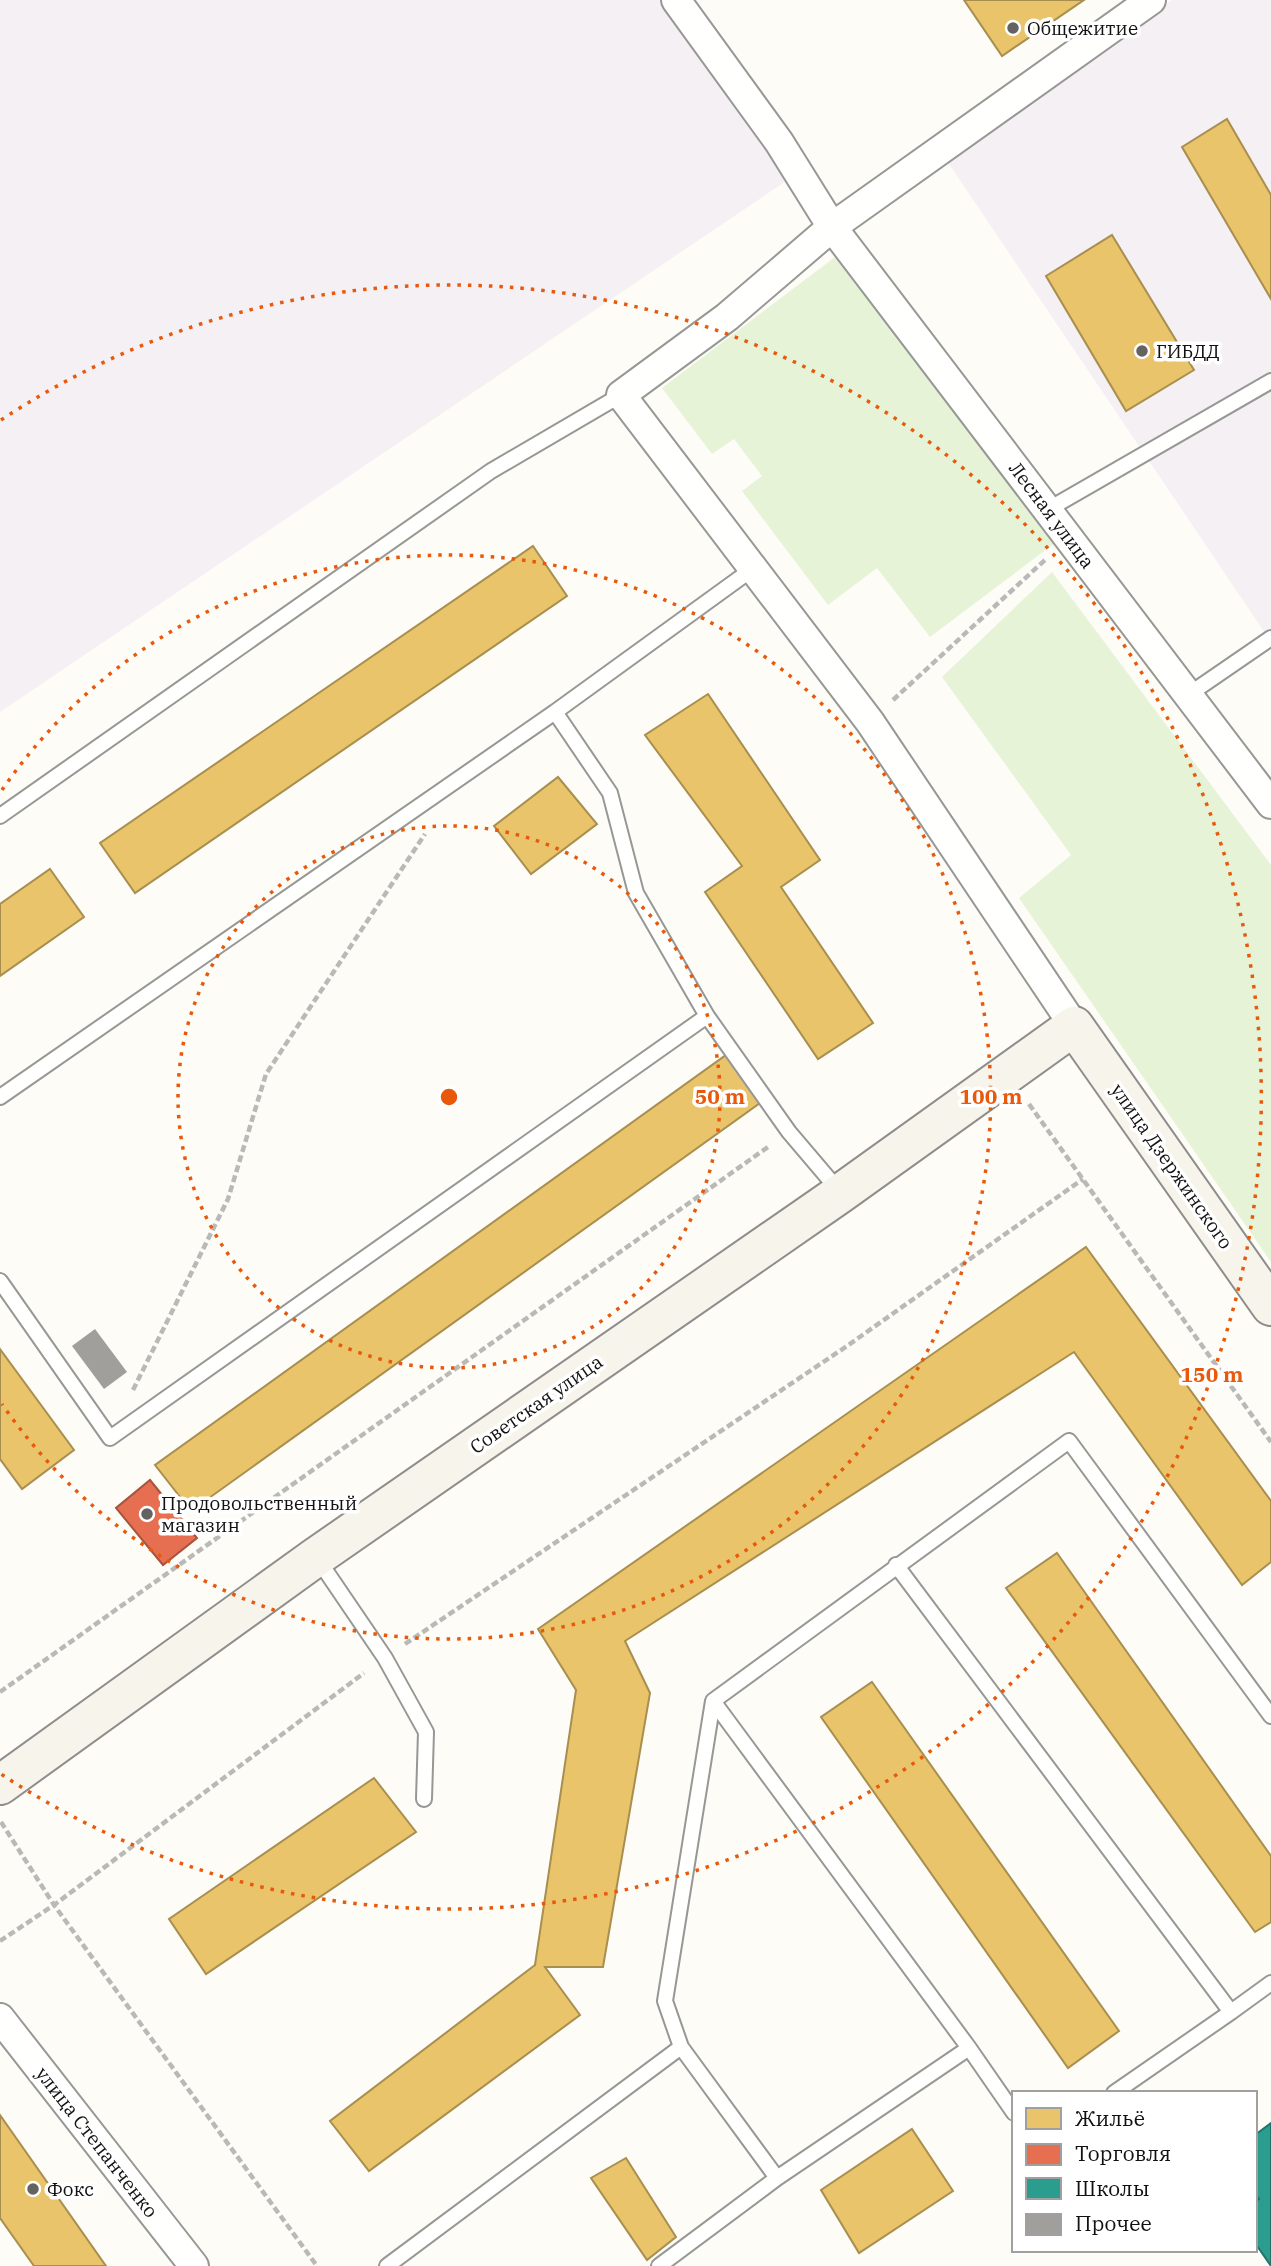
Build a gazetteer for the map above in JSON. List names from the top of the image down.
{
  "streets": {
    "street": [
      "Лесная улица",
      "улица Дзержинского",
      "Советская улица",
      "улица Степанченко"
    ]
  },
  "crossings": [
    ["улица Дзержинского", "Советская улица"]
  ],
  "places": [
    "Общежитие",
    "ГИБДД",
    "Продовольственный магазин",
    "Фокс"
  ],
  "legend": [
    "Жильё",
    "Торговля",
    "Школы",
    "Прочее"
  ],
  "rings": ["50 m", "100 m", "150 m"]
}
